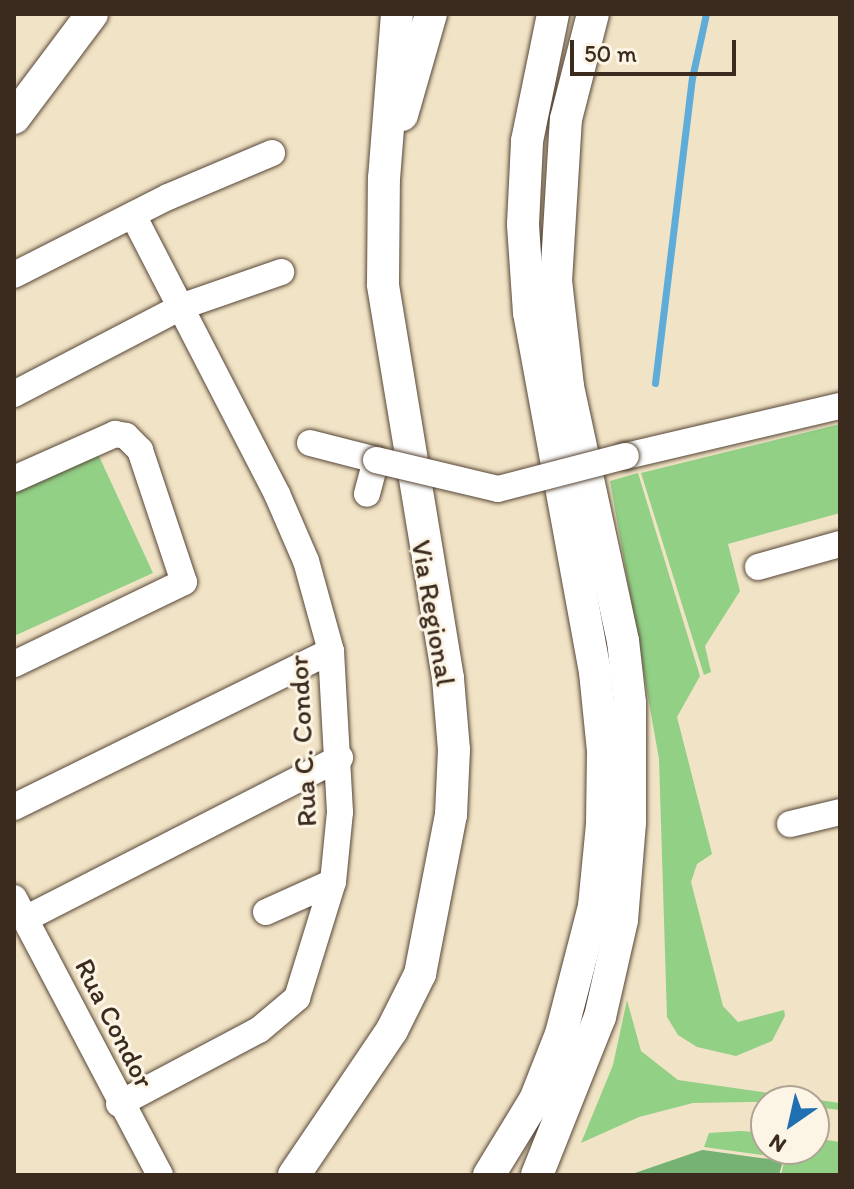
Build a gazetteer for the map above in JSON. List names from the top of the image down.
{
  "streets": {
    "main road": ["Via Regional"],
    "street": ["Rua C. Condor", "Rua Condor"]
  },
  "crossings": [
    ["Rua C. Condor", "Rua Condor"]
  ],
  "scale_bar": "50 m",
  "north": "bottom left"
}
